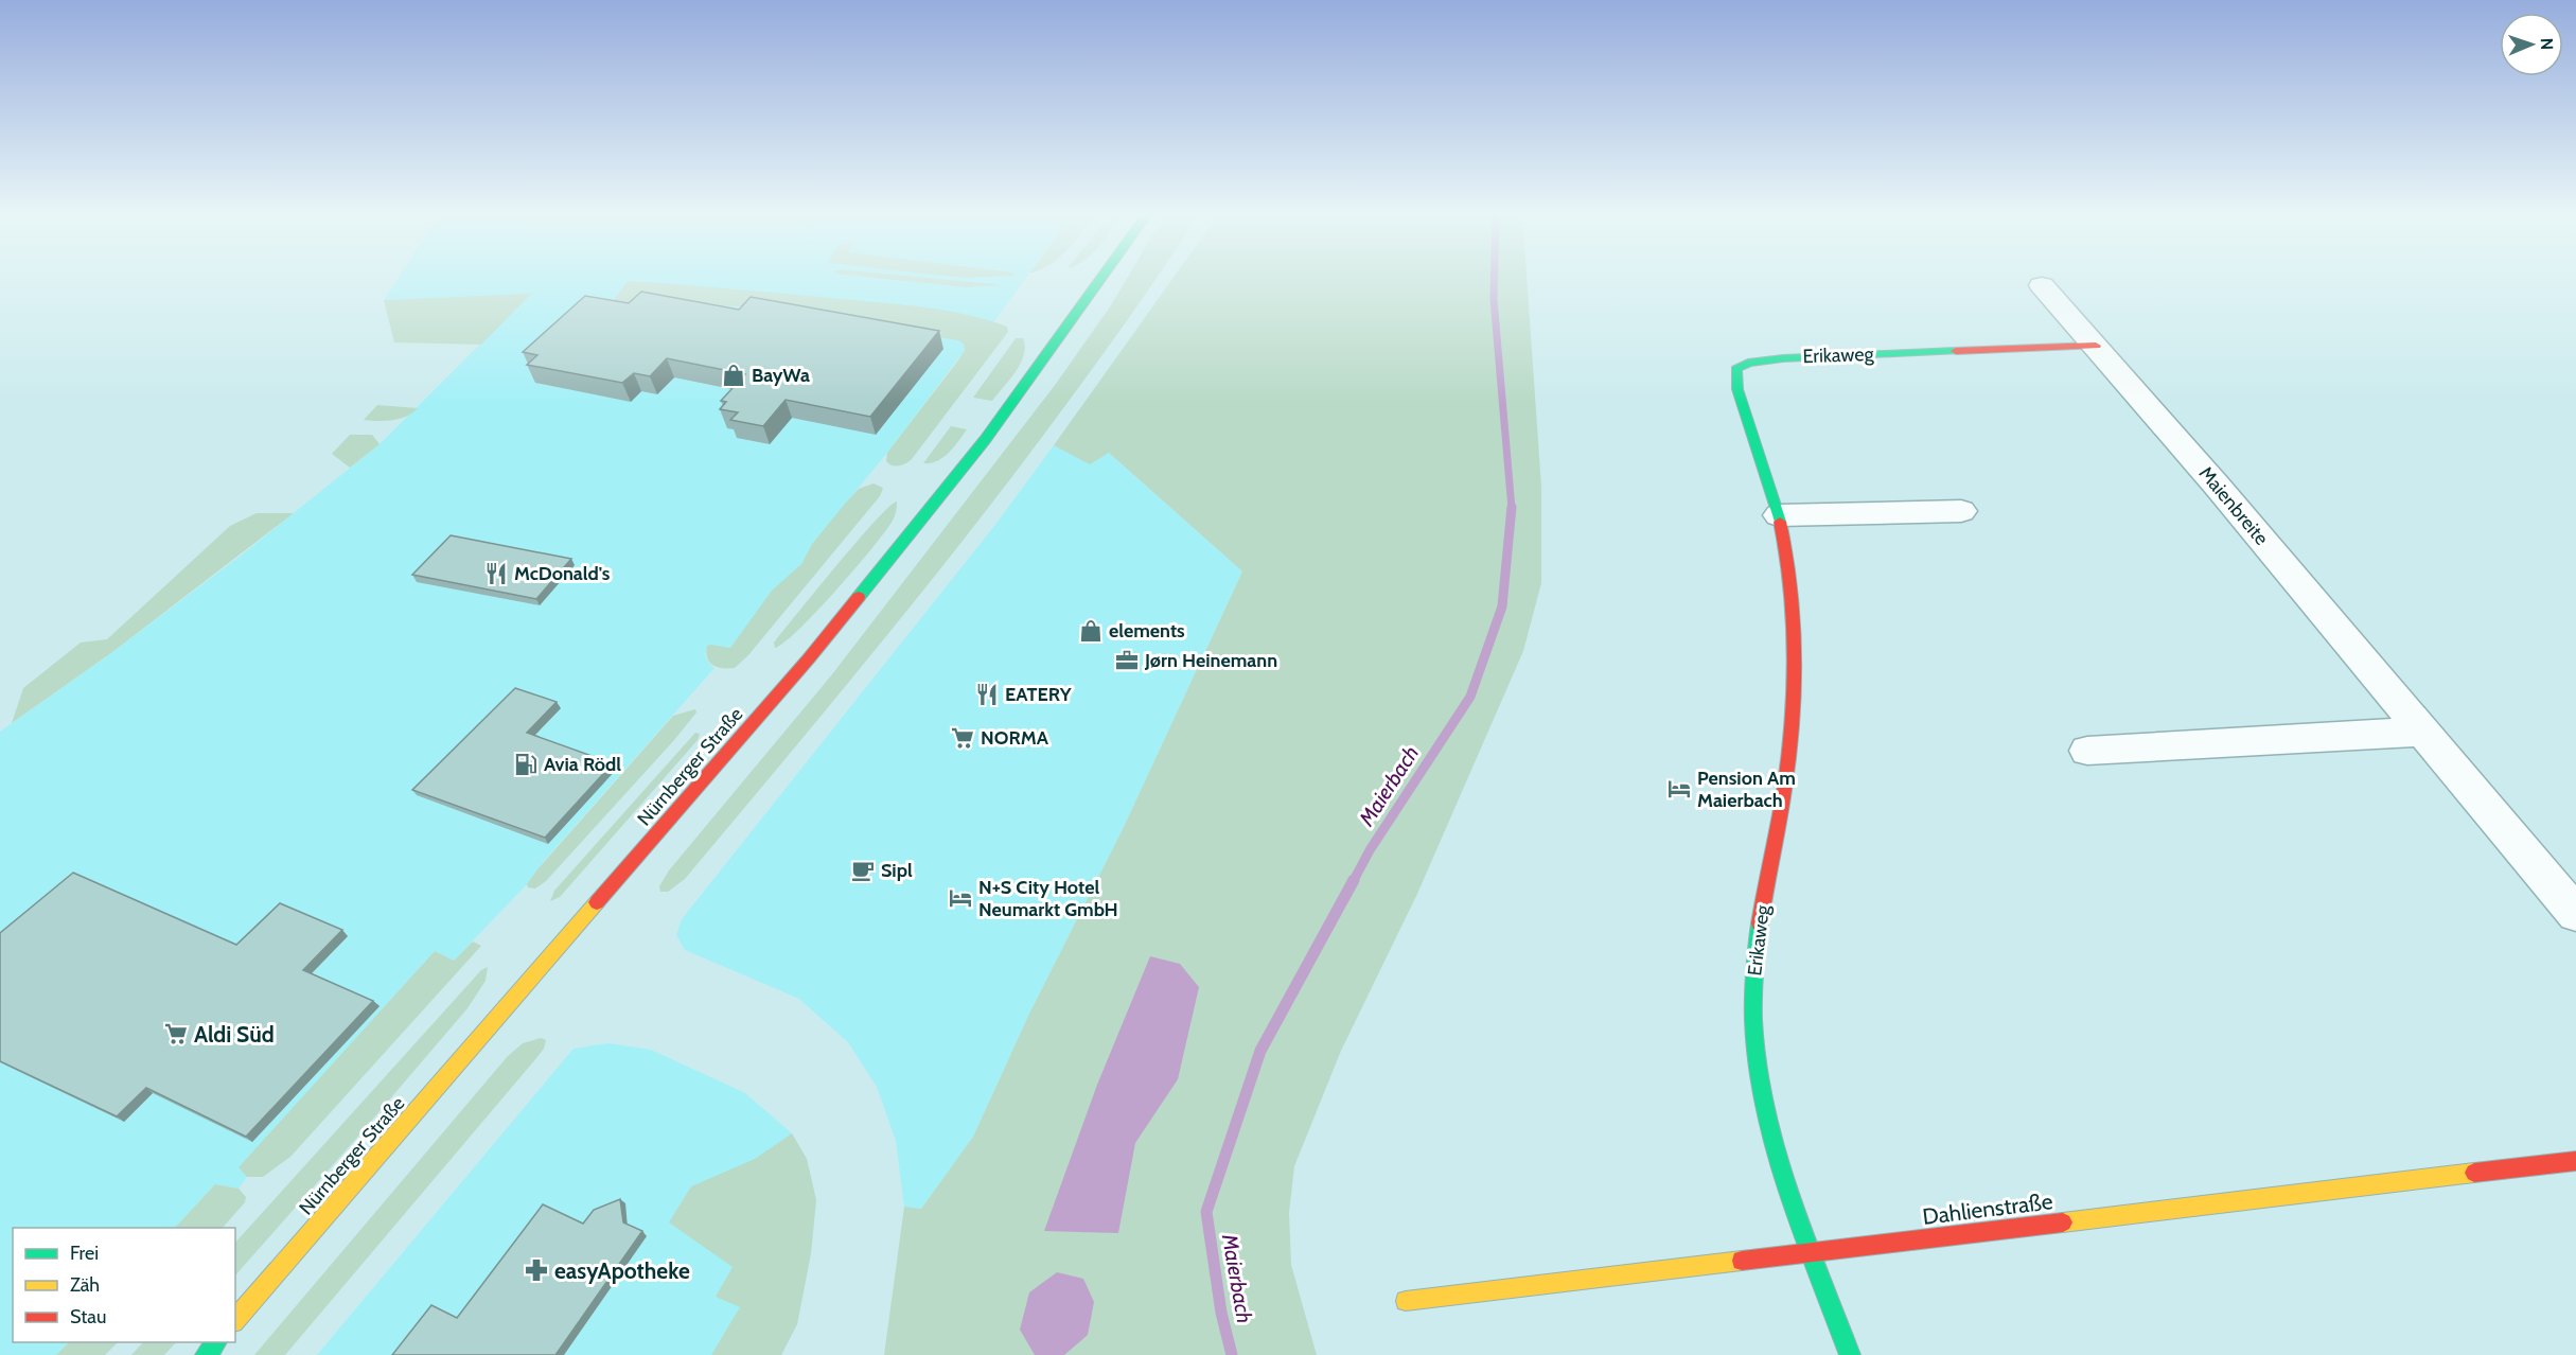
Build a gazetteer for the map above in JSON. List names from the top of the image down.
{
  "streets": {
    "street": [
      "Erikaweg",
      "Maienbreite",
      "Nürnberger Straße",
      "Dahlienstraße"
    ]
  },
  "crossings": [
    ["Erikaweg", "Maienbreite"],
    ["Erikaweg", "Dahlienstraße"]
  ],
  "water": ["Maierbach"],
  "places": {
    "shop": ["BayWa", "elements"],
    "restaurant": ["McDonald's", "EATERY"],
    "office": ["Jørn Heinemann"],
    "supermarket": ["NORMA", "Aldi Süd"],
    "fuel station": ["Avia Rödl"],
    "hotel": ["Pension Am Maierbach", "N+S City Hotel Neumarkt GmbH"],
    "cafe": ["Sipl"],
    "pharmacy": ["easyApotheke"]
  },
  "legend": ["Frei", "Zäh", "Stau"],
  "north": "right"
}
